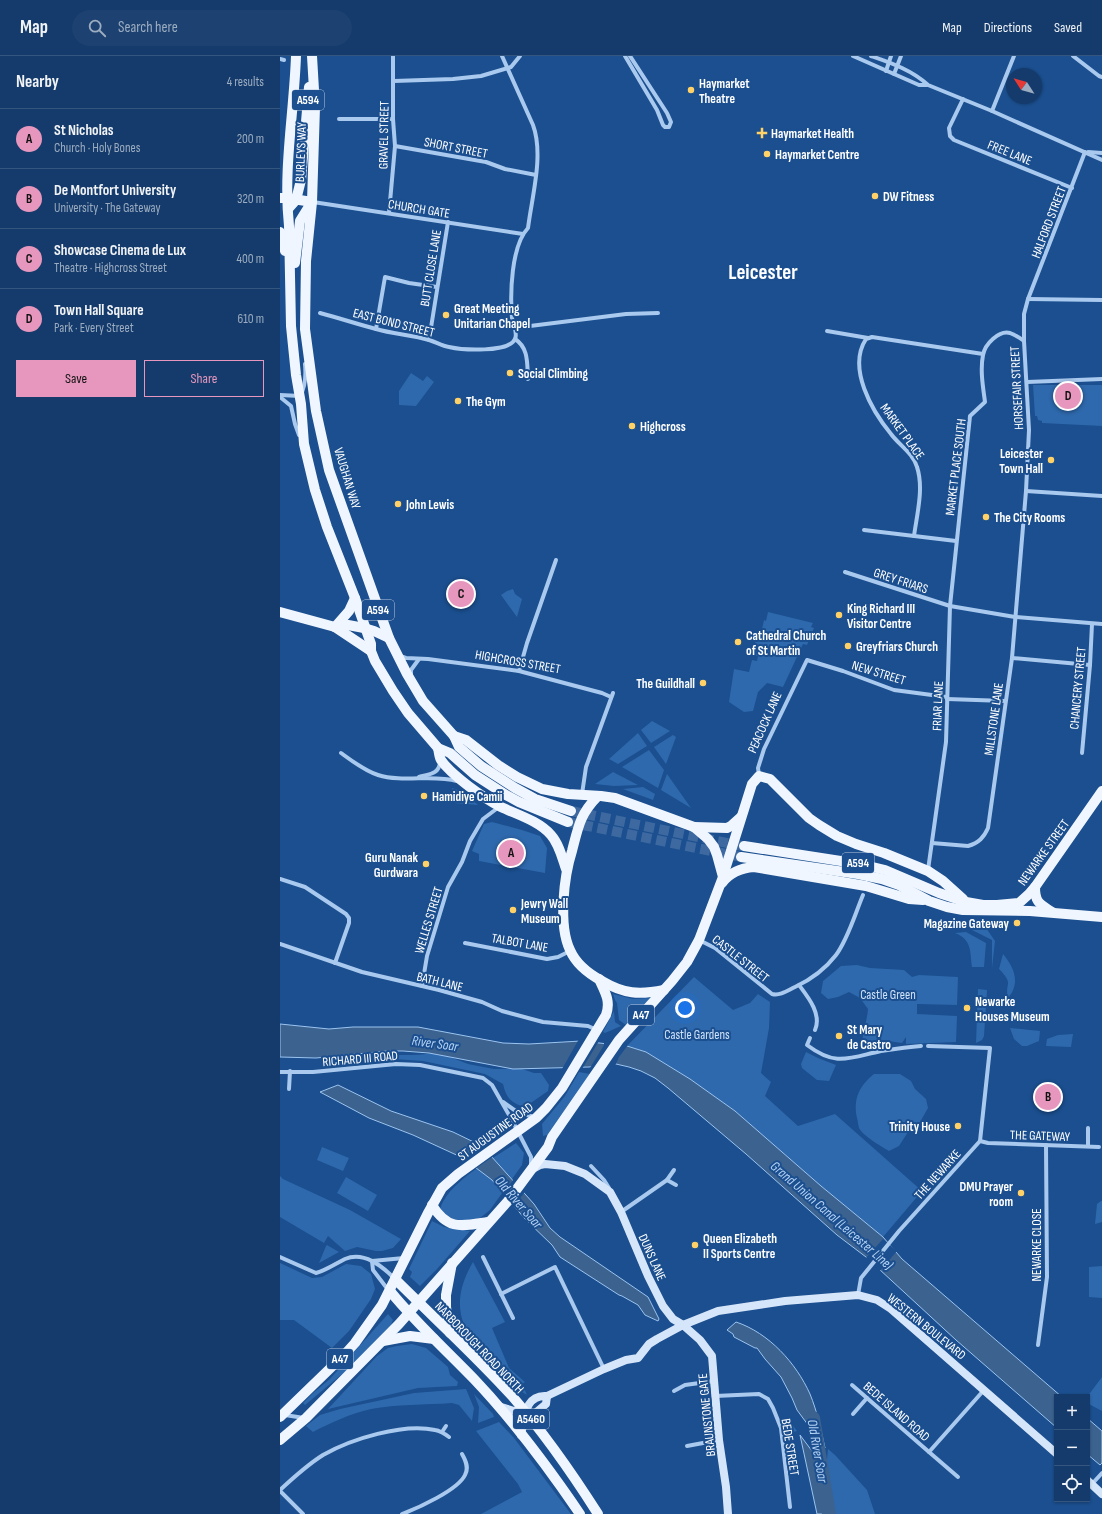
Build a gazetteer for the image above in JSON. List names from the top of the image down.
{
  "streets": {
    "main road": [
      "A594",
      "BURLEYS WAY",
      "VAUGHAN WAY",
      "PEACOCK LANE",
      "NEWARKE STREET",
      "A47",
      "ST AUGUSTINE ROAD",
      "NARBOROUGH ROAD NORTH",
      "A5460"
    ],
    "street": [
      "GRAVEL STREET",
      "SHORT STREET",
      "FREE LANE",
      "CHURCH GATE",
      "HALFORD STREET",
      "BUTT CLOSE LANE",
      "EAST BOND STREET",
      "HORSEFAIR STREET",
      "MARKET PLACE",
      "MARKET PLACE SOUTH",
      "GREY FRIARS",
      "HIGHCROSS STREET",
      "NEW STREET",
      "CHANCERY STREET",
      "FRIAR LANE",
      "MILLSTONE LANE",
      "WELLES STREET",
      "TALBOT LANE",
      "CASTLE STREET",
      "BATH LANE",
      "RICHARD III ROAD",
      "THE GATEWAY",
      "THE NEWARKE",
      "NEWARKE CLOSE",
      "DUNS LANE",
      "WESTERN BOULEVARD",
      "BEDE ISLAND ROAD",
      "BRAUNSTONE GATE",
      "BEDE STREET"
    ]
  },
  "crossings": [
    ["A594", "BURLEYS WAY"],
    ["A594", "CHURCH GATE"],
    ["A594", "VAUGHAN WAY"],
    ["A594", "HIGHCROSS STREET"],
    ["A594", "FRIAR LANE"],
    ["A594", "PEACOCK LANE"],
    ["A594", "NEWARKE STREET"],
    ["A594", "CASTLE STREET"],
    ["A594", "A47"],
    ["GRAVEL STREET", "SHORT STREET"],
    ["GRAVEL STREET", "CHURCH GATE"],
    ["BURLEYS WAY", "CHURCH GATE"],
    ["BURLEYS WAY", "VAUGHAN WAY"],
    ["FREE LANE", "HALFORD STREET"],
    ["CHURCH GATE", "BUTT CLOSE LANE"],
    ["CHURCH GATE", "VAUGHAN WAY"],
    ["HALFORD STREET", "HORSEFAIR STREET"],
    ["BUTT CLOSE LANE", "EAST BOND STREET"],
    ["HORSEFAIR STREET", "MILLSTONE LANE"],
    ["MARKET PLACE SOUTH", "FRIAR LANE"],
    ["VAUGHAN WAY", "HIGHCROSS STREET"],
    ["GREY FRIARS", "CHANCERY STREET"],
    ["GREY FRIARS", "FRIAR LANE"],
    ["GREY FRIARS", "MILLSTONE LANE"],
    ["NEW STREET", "FRIAR LANE"],
    ["NEW STREET", "MILLSTONE LANE"],
    ["NEW STREET", "PEACOCK LANE"],
    ["FRIAR LANE", "MILLSTONE LANE"],
    ["WELLES STREET", "BATH LANE"],
    ["BATH LANE", "ST AUGUSTINE ROAD"],
    ["A47", "RICHARD III ROAD"],
    ["A47", "ST AUGUSTINE ROAD"],
    ["A47", "DUNS LANE"],
    ["A47", "NARBOROUGH ROAD NORTH"],
    ["RICHARD III ROAD", "ST AUGUSTINE ROAD"],
    ["RICHARD III ROAD", "DUNS LANE"],
    ["ST AUGUSTINE ROAD", "NARBOROUGH ROAD NORTH"],
    ["THE GATEWAY", "THE NEWARKE"],
    ["THE GATEWAY", "NEWARKE CLOSE"],
    ["THE NEWARKE", "WESTERN BOULEVARD"],
    ["DUNS LANE", "WESTERN BOULEVARD"],
    ["DUNS LANE", "BRAUNSTONE GATE"],
    ["WESTERN BOULEVARD", "NARBOROUGH ROAD NORTH"],
    ["WESTERN BOULEVARD", "BEDE ISLAND ROAD"],
    ["WESTERN BOULEVARD", "BRAUNSTONE GATE"],
    ["BRAUNSTONE GATE", "BEDE STREET"]
  ],
  "districts": ["Leicester"],
  "water": ["River Soar", "Old River Soar", "Grand Union Canal (Leicester Line)"],
  "parks": ["Castle Green", "Castle Gardens"],
  "places": {
    "other": [
      "Haymarket Theatre",
      "Haymarket Centre",
      "DW Fitness",
      "Great Meeting Unitarian Chapel",
      "Social Climbing",
      "The Gym",
      "Highcross",
      "Leicester Town Hall",
      "John Lewis",
      "The City Rooms",
      "King Richard III Visitor Centre",
      "Cathedral Church of St Martin",
      "Greyfriars Church",
      "The Guildhall",
      "Hamidiye Camii",
      "Guru Nanak Gurdwara",
      "Jewry Wall Museum",
      "Magazine Gateway",
      "Newarke Houses Museum",
      "St Mary de Castro",
      "Trinity House",
      "DMU Prayer room",
      "Queen Elizabeth II Sports Centre"
    ],
    "health": ["Haymarket Health"]
  },
  "north": "top left",
  "page": {
    "header": "Map",
    "search": "Search here",
    "nav": ["Map", "Directions", "Saved"],
    "heading": ["Nearby", "4 results"],
    "list": [
      {
        "mark": "A",
        "name": "St Nicholas",
        "note": "Church · Holy Bones",
        "value": "200 m"
      },
      {
        "mark": "B",
        "name": "De Montfort University",
        "note": "University · The Gateway",
        "value": "320 m"
      },
      {
        "mark": "C",
        "name": "Showcase Cinema de Lux",
        "note": "Theatre · Highcross Street",
        "value": "400 m"
      },
      {
        "mark": "D",
        "name": "Town Hall Square",
        "note": "Park · Every Street",
        "value": "610 m"
      }
    ],
    "buttons": ["Save", "Share"],
    "pins": [
      "D",
      "C",
      "A",
      "B"
    ],
    "map_buttons": ["+", "−"]
  }
}
